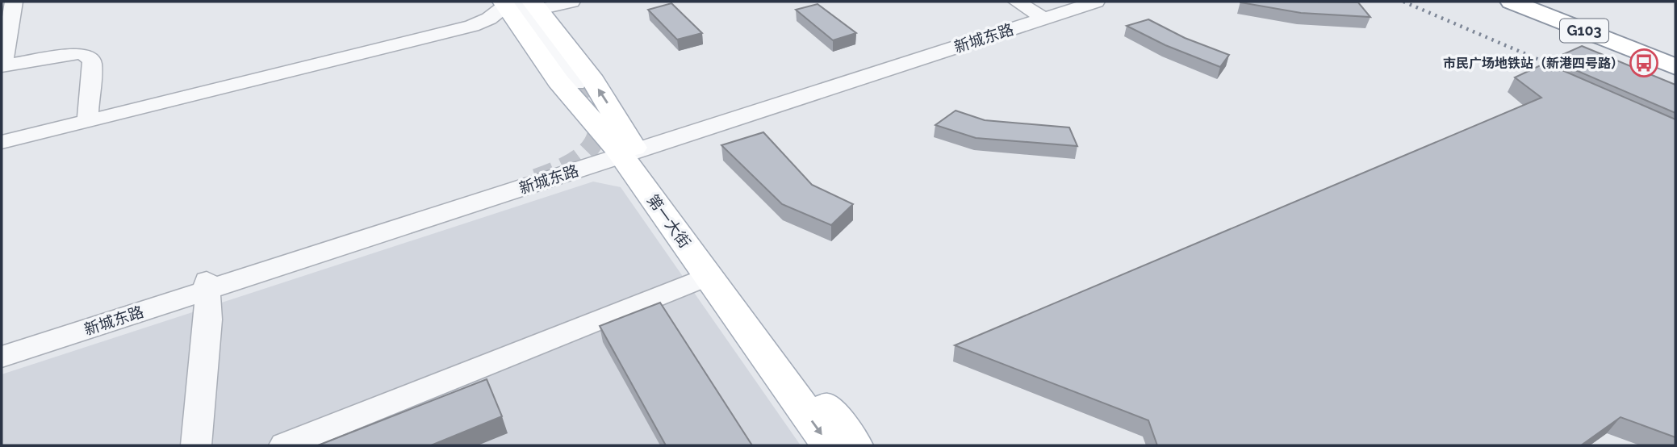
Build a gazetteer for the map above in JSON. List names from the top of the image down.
{
  "streets": {
    "highway": ["G103"],
    "main road": ["第一大街"],
    "street": ["新城东路"]
  },
  "crossings": [
    ["新城东路", "第一大街"]
  ],
  "places": {
    "bus stop": ["市民广场地铁站（新港四号路）"]
  }
}
